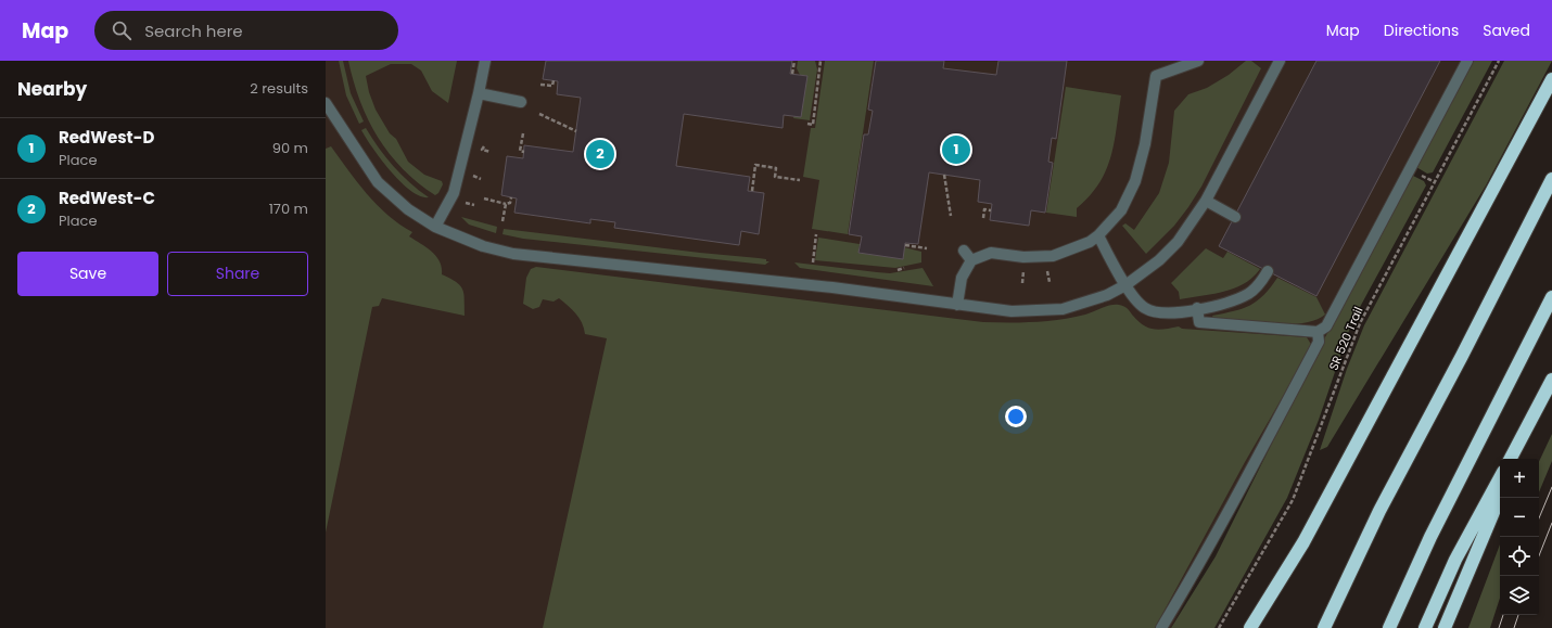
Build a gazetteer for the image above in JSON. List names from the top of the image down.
{
  "streets": {
    "path": ["SR 520 Trail"]
  },
  "page": {
    "header": "Map",
    "search": "Search here",
    "nav": ["Map", "Directions", "Saved"],
    "heading": ["Nearby", "2 results"],
    "list": [
      {
        "mark": "1",
        "name": "RedWest-D",
        "note": "Place",
        "value": "90 m"
      },
      {
        "mark": "2",
        "name": "RedWest-C",
        "note": "Place",
        "value": "170 m"
      }
    ],
    "pins": ["1", "2"],
    "buttons": ["Save", "Share"],
    "map_buttons": ["+", "−"]
  }
}
